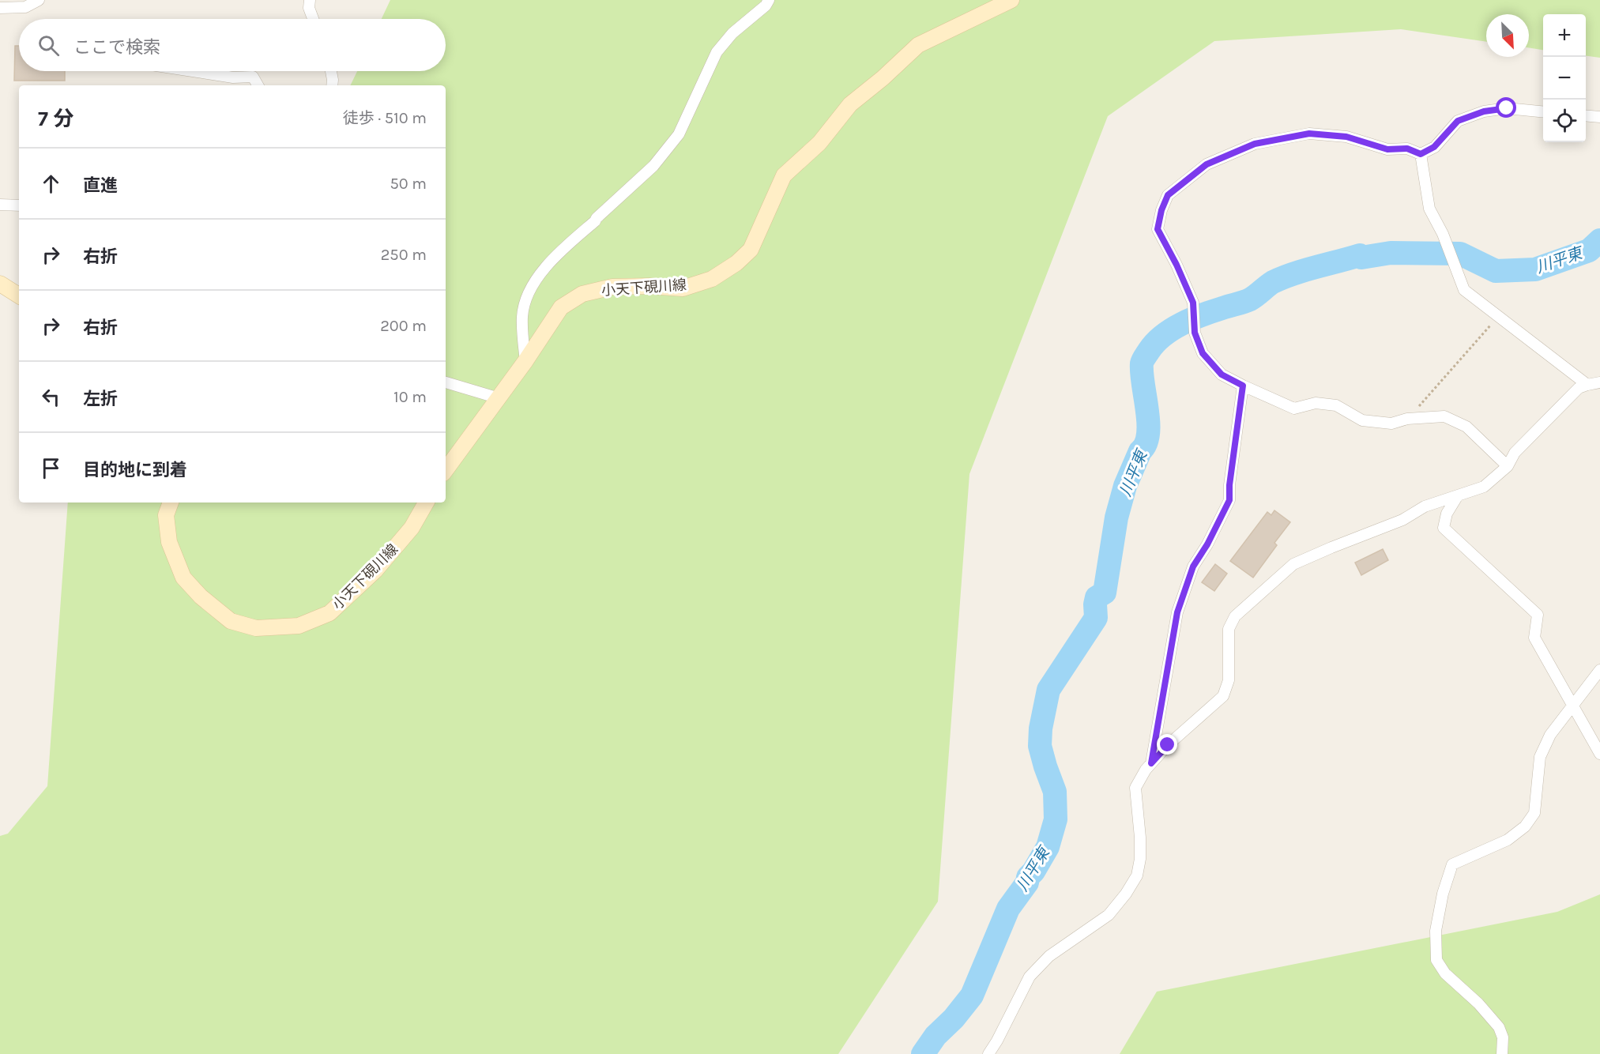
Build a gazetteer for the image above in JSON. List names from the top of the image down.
{
  "streets": {
    "main road": ["小天下硯川線"]
  },
  "water": ["川平東"],
  "north": "bottom right",
  "page": {
    "map_buttons": ["+", "−"],
    "search": "ここで検索",
    "heading": ["7 分", "徒歩 · 510 m"],
    "list": [
      ["直進", "50 m"],
      ["右折", "250 m"],
      ["右折", "200 m"],
      ["左折", "10 m"],
      "目的地に到着"
    ]
  }
}
